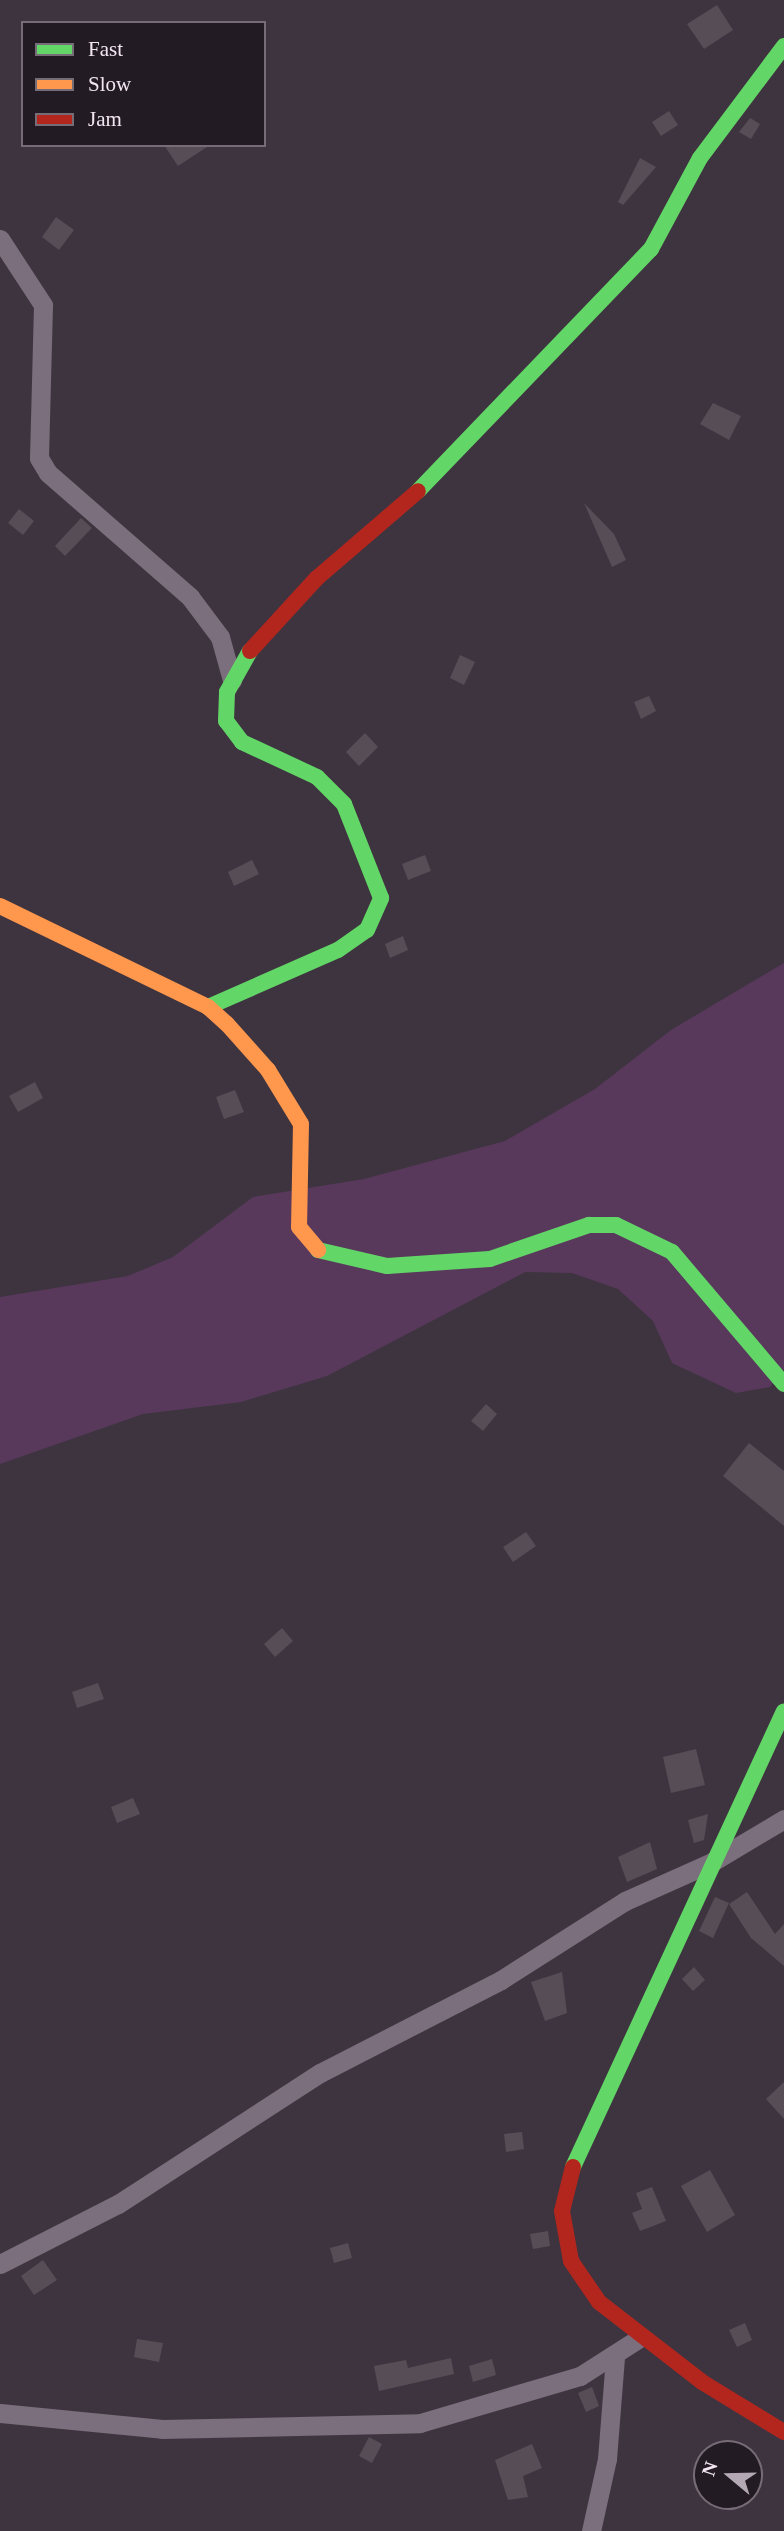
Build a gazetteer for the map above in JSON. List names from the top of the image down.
{
  "legend": ["Fast", "Slow", "Jam"],
  "north": "left"
}
